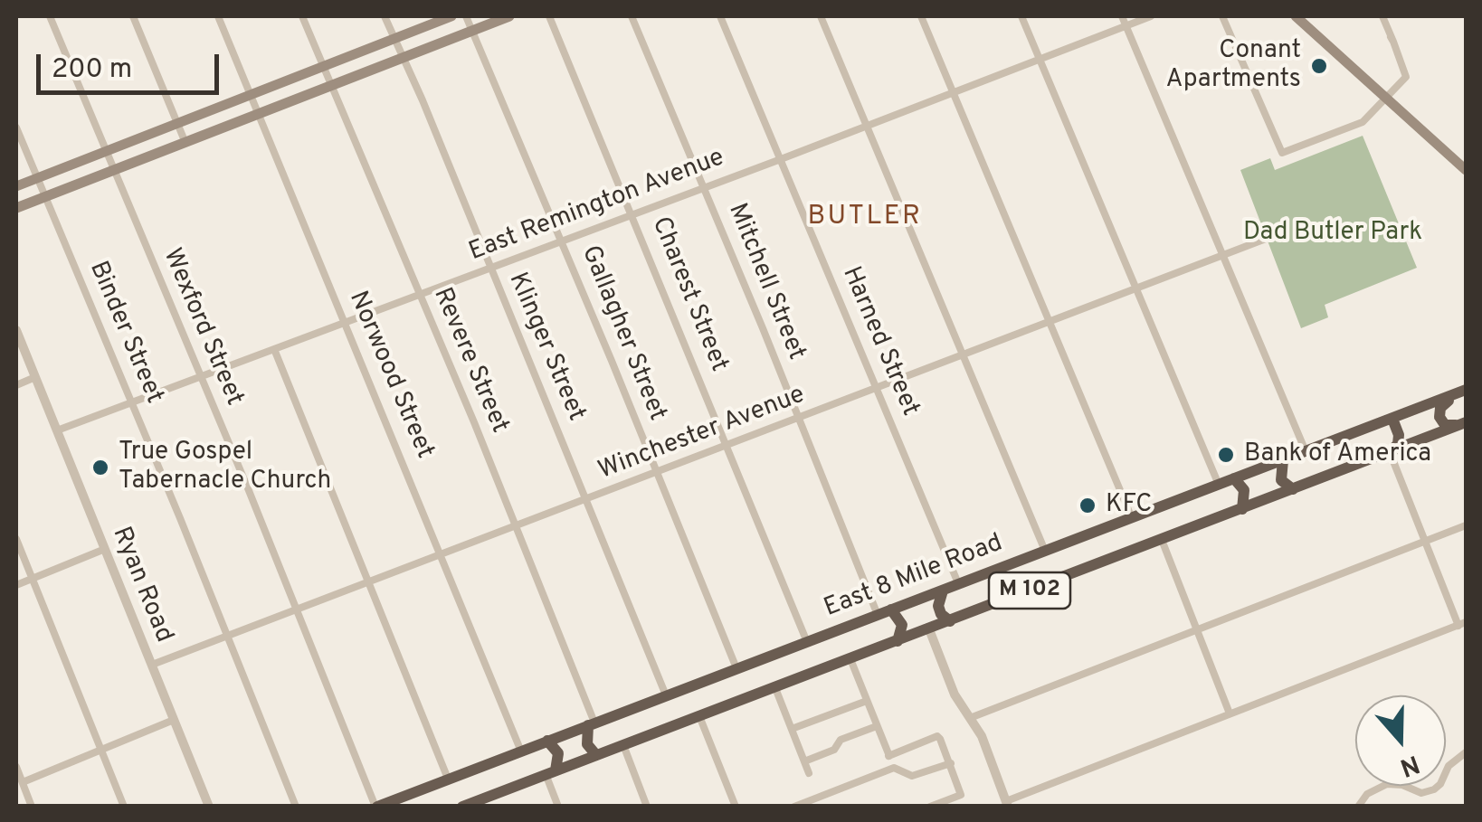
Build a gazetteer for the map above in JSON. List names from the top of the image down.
{
  "streets": {
    "highway": ["East 8 Mile Road", "M 102"],
    "street": [
      "East Remington Avenue",
      "Mitchell Street",
      "Charest Street",
      "Wexford Street",
      "Binder Street",
      "Gallagher Street",
      "Harned Street",
      "Klinger Street",
      "Revere Street",
      "Norwood Street",
      "Winchester Avenue",
      "Ryan Road"
    ]
  },
  "crossings": [
    ["East Remington Avenue", "Mitchell Street"],
    ["East Remington Avenue", "Charest Street"],
    ["East Remington Avenue", "Wexford Street"],
    ["East Remington Avenue", "Binder Street"],
    ["East Remington Avenue", "Gallagher Street"],
    ["East Remington Avenue", "Harned Street"],
    ["East Remington Avenue", "Klinger Street"],
    ["East Remington Avenue", "Revere Street"],
    ["East Remington Avenue", "Norwood Street"],
    ["East Remington Avenue", "Ryan Road"],
    ["Mitchell Street", "Winchester Avenue"],
    ["Mitchell Street", "East 8 Mile Road"],
    ["Charest Street", "Winchester Avenue"],
    ["Charest Street", "East 8 Mile Road"],
    ["Wexford Street", "Winchester Avenue"],
    ["Wexford Street", "East 8 Mile Road"],
    ["Binder Street", "Winchester Avenue"],
    ["Gallagher Street", "Winchester Avenue"],
    ["Gallagher Street", "East 8 Mile Road"],
    ["Harned Street", "Winchester Avenue"],
    ["Harned Street", "East 8 Mile Road"],
    ["Klinger Street", "Winchester Avenue"],
    ["Klinger Street", "East 8 Mile Road"],
    ["Revere Street", "Winchester Avenue"],
    ["Revere Street", "East 8 Mile Road"],
    ["Norwood Street", "Winchester Avenue"],
    ["Norwood Street", "East 8 Mile Road"],
    ["Winchester Avenue", "Ryan Road"]
  ],
  "districts": ["BUTLER"],
  "parks": ["Dad Butler Park"],
  "places": [
    "Conant Apartments",
    "Bank of America",
    "True Gospel Tabernacle Church",
    "KFC"
  ],
  "scale_bar": "200 m",
  "north": "bottom"
}
